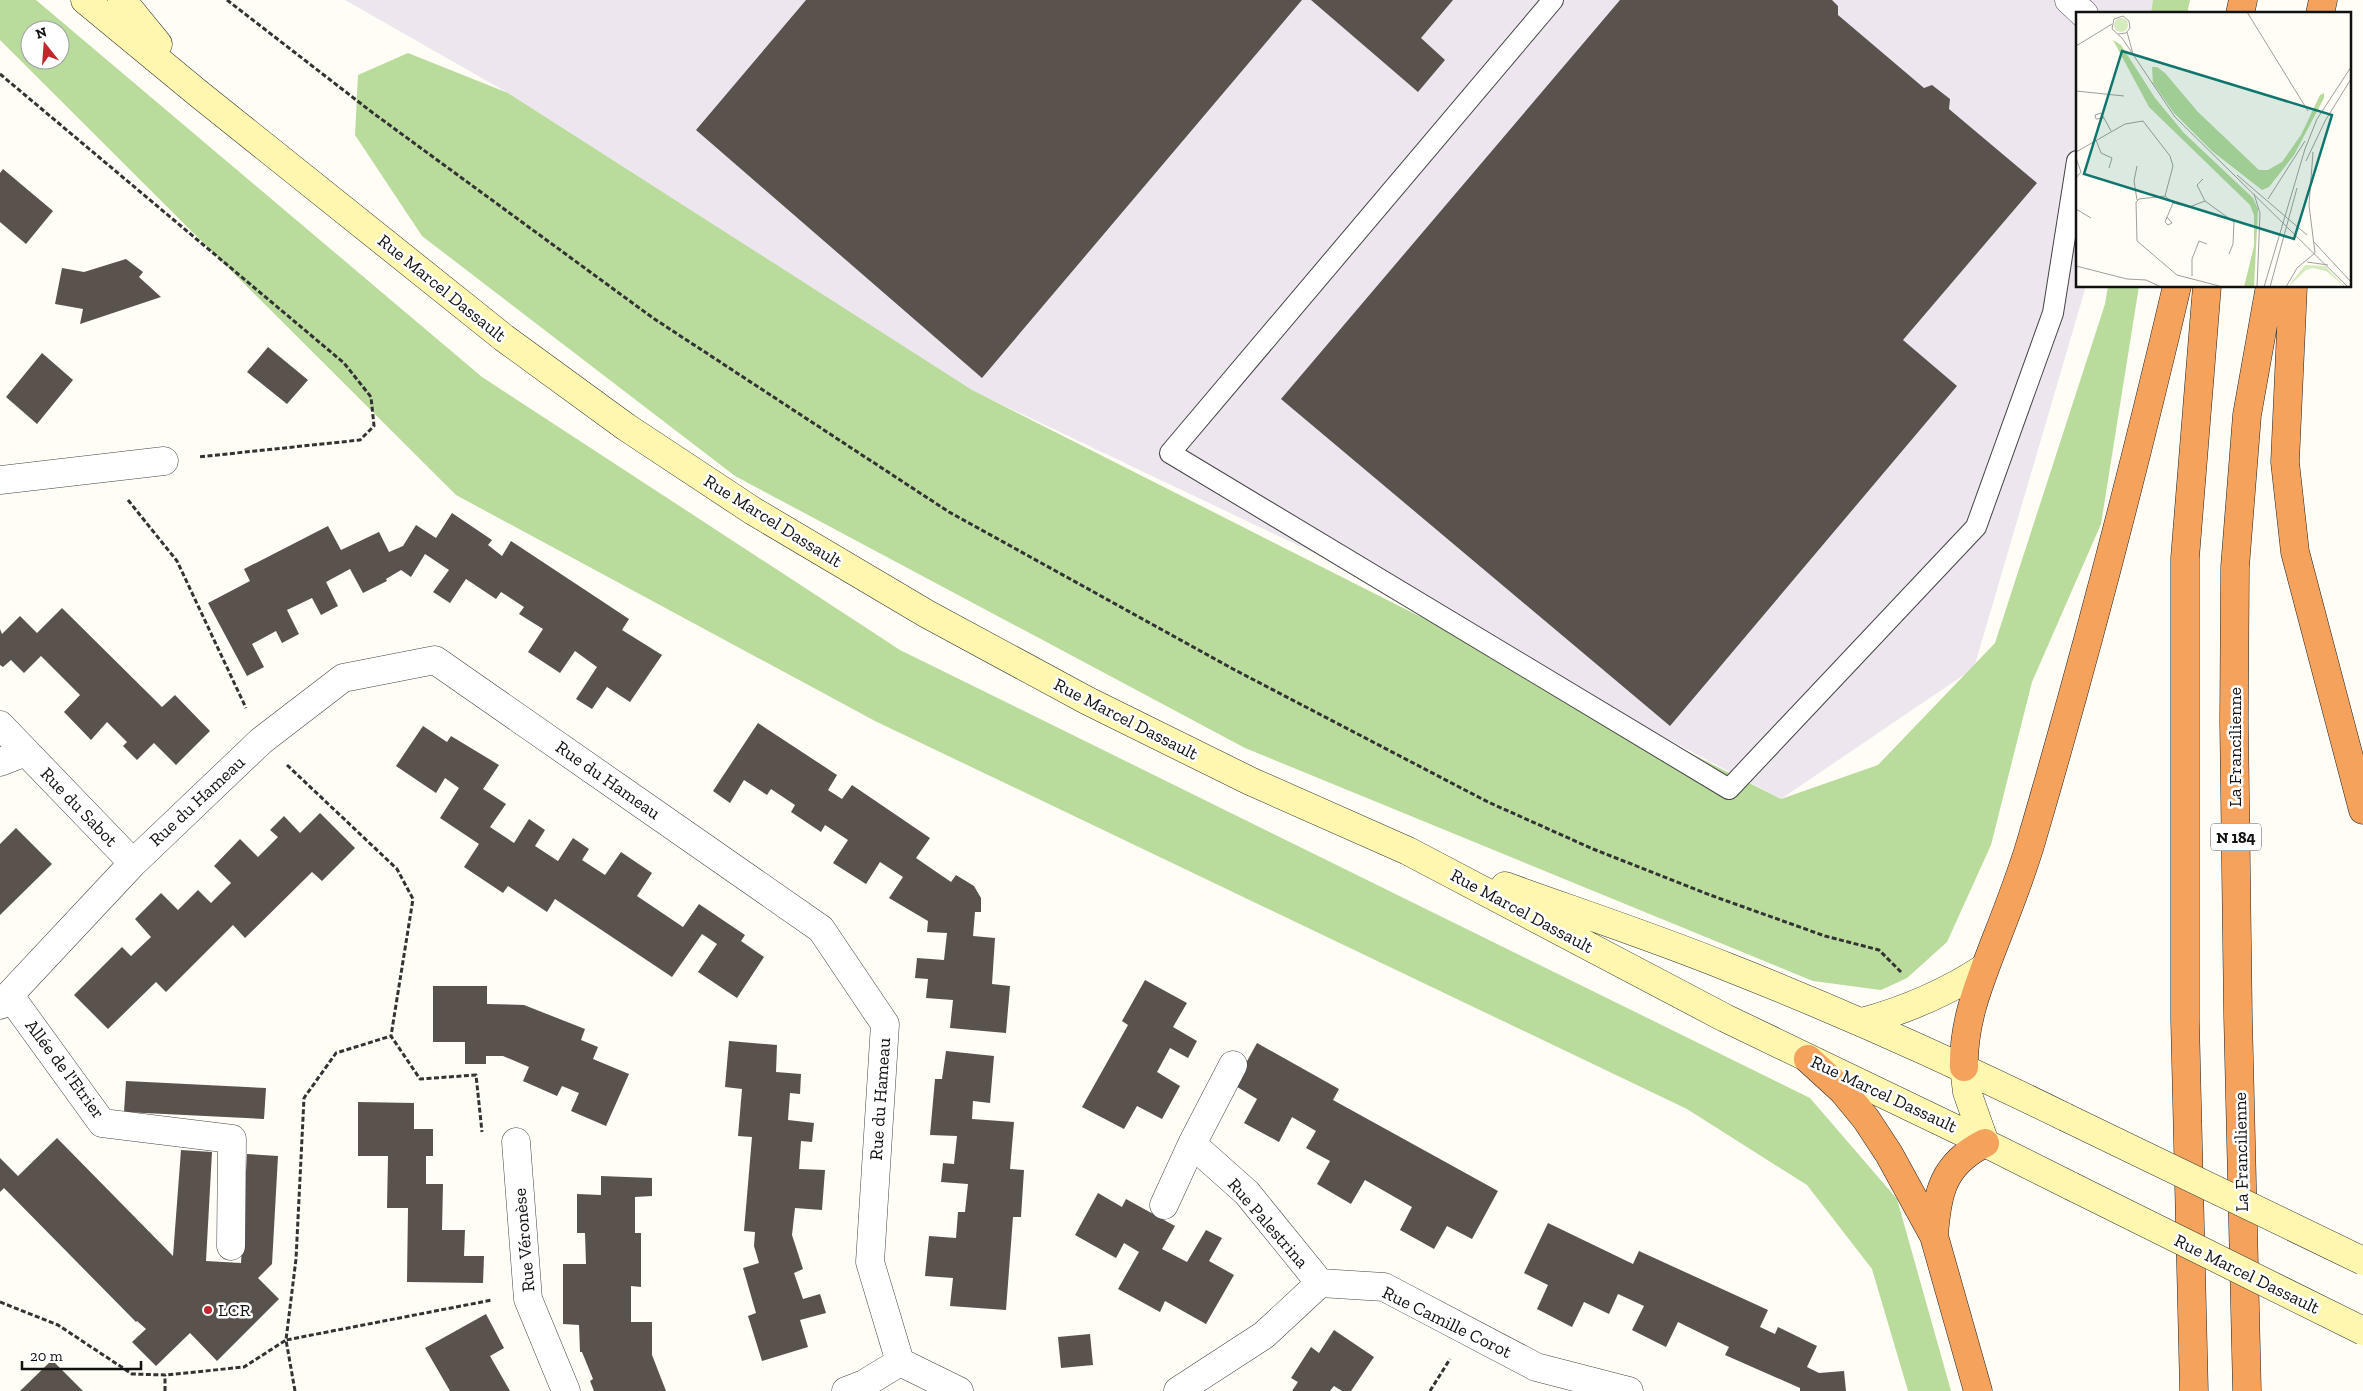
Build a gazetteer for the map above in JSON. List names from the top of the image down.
{
  "streets": {
    "highway": ["La Francilienne", "N 184"],
    "street": [
      "Rue Marcel Dassault",
      "Rue du Hameau",
      "Rue du Sabot",
      "Allée de l'Etrier",
      "Rue Palestrina",
      "Rue Véronèse",
      "Rue Camille Corot"
    ]
  },
  "crossings": [
    ["Rue du Hameau", "Rue du Sabot"],
    ["Rue du Hameau", "Allée de l'Etrier"],
    ["Rue Palestrina", "Rue Camille Corot"]
  ],
  "places": ["LCR"],
  "scale_bar": "20 m",
  "north": "top"
}
